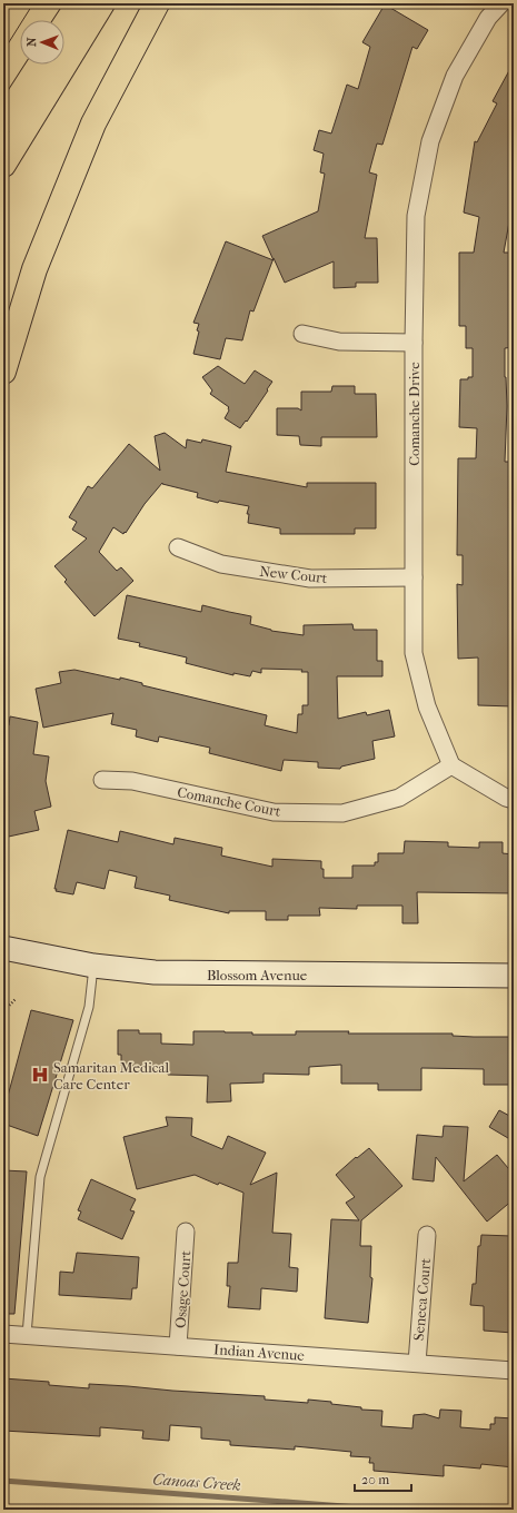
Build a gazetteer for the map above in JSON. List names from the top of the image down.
{
  "streets": {
    "street": [
      "Comanche Drive",
      "New Court",
      "Comanche Court",
      "Blossom Avenue",
      "Osage Court",
      "Seneca Court",
      "Indian Avenue"
    ]
  },
  "crossings": [
    ["Comanche Drive", "New Court"],
    ["Comanche Drive", "Comanche Court"],
    ["Osage Court", "Indian Avenue"],
    ["Seneca Court", "Indian Avenue"]
  ],
  "water": ["Canoas Creek"],
  "places": {
    "hospital": ["Samaritan Medical Care Center"]
  },
  "scale_bar": "20 m",
  "north": "left"
}
